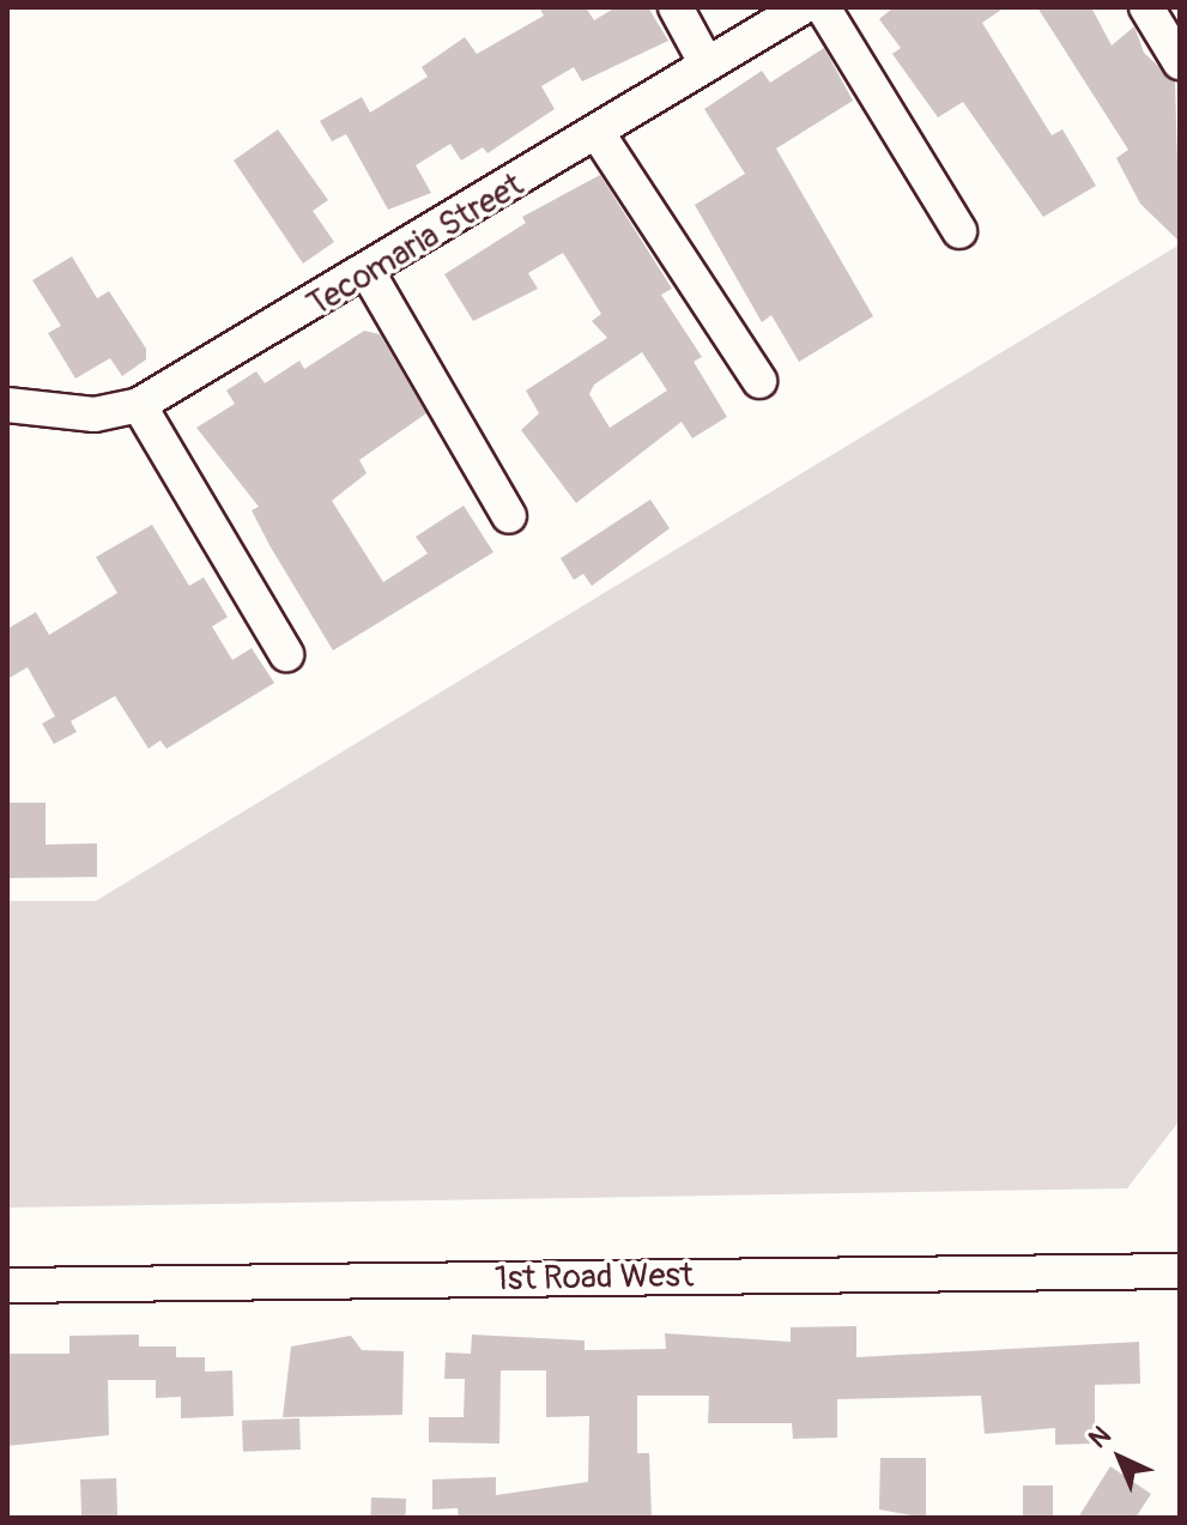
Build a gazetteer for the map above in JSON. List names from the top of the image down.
{
  "streets": {
    "street": ["Tecomaria Street", "1st Road West"]
  },
  "north": "top left"
}
